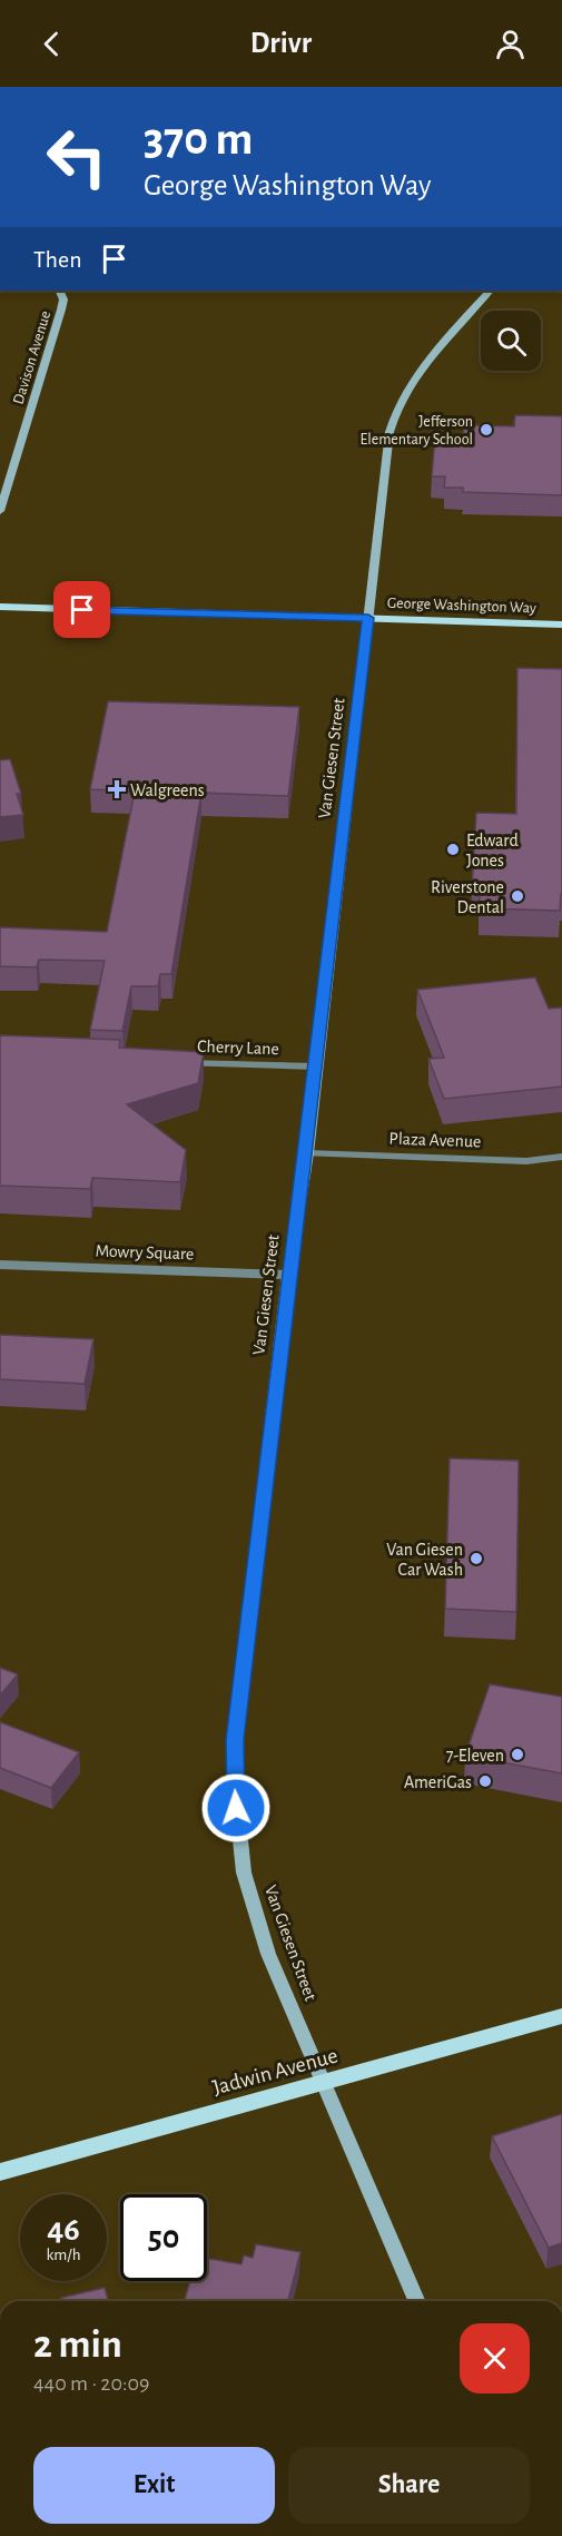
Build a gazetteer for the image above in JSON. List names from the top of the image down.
{
  "streets": {
    "main road": [
      "Davison Avenue",
      "George Washington Way",
      "Van Giesen Street",
      "Jadwin Avenue"
    ],
    "street": ["Cherry Lane", "Plaza Avenue", "Mowry Square"]
  },
  "crossings": [
    ["George Washington Way", "Van Giesen Street"],
    ["Van Giesen Street", "Cherry Lane"],
    ["Van Giesen Street", "Plaza Avenue"],
    ["Van Giesen Street", "Mowry Square"],
    ["Van Giesen Street", "Jadwin Avenue"]
  ],
  "places": {
    "other": [
      "Jefferson Elementary School",
      "Edward Jones",
      "Riverstone Dental",
      "Van Giesen Car Wash",
      "7-Eleven",
      "AmeriGas"
    ],
    "health": ["Walgreens"]
  },
  "page": {
    "header": "Drivr",
    "turn": ["370 m", "George Washington Way"],
    "then": "Then",
    "speed": "46 km/h",
    "limit": "50",
    "heading": ["2 min", "440 m · 20:09"],
    "buttons": ["Exit", "Share"]
  }
}
